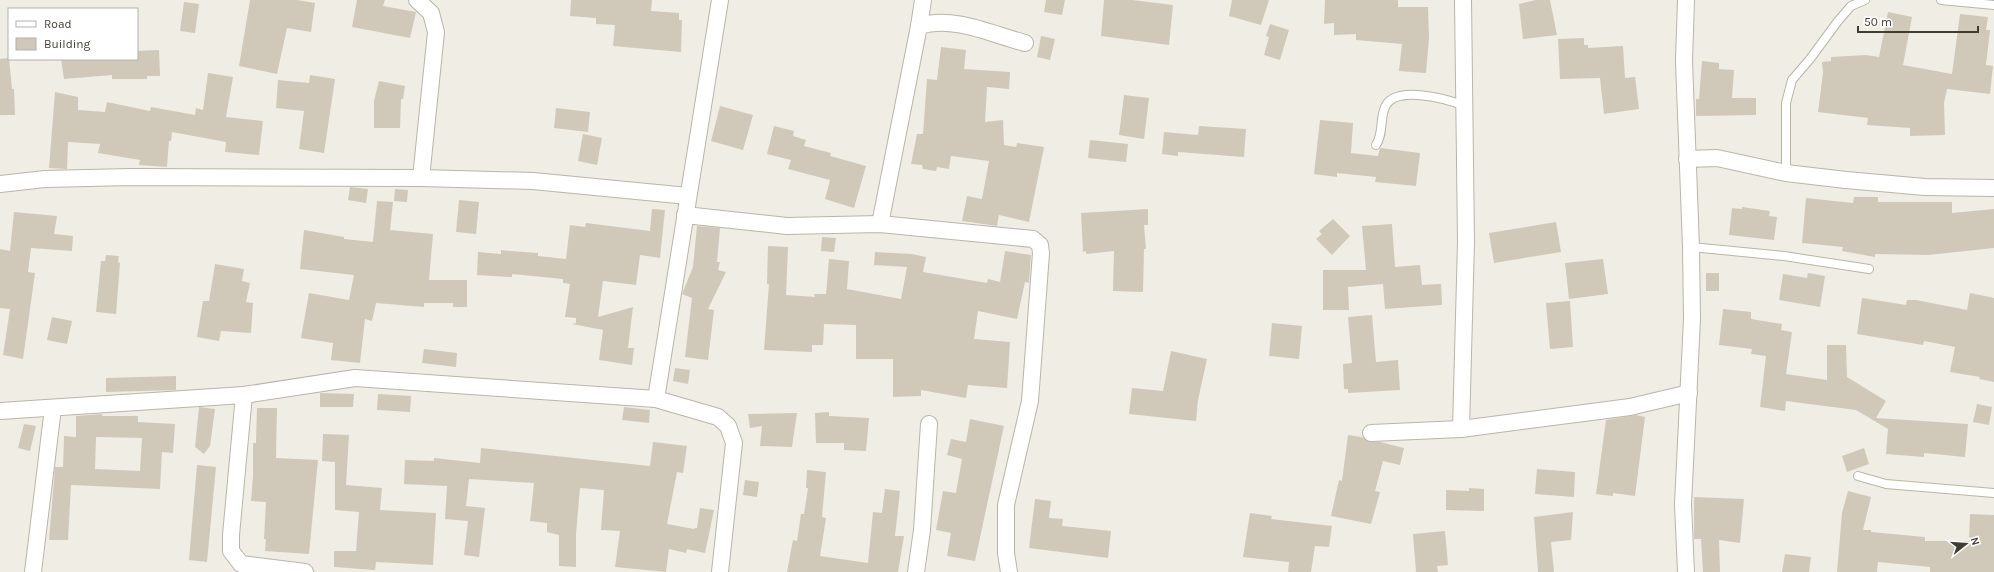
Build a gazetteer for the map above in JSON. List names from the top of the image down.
{
  "legend": ["Road", "Building"],
  "scale_bar": "50 m",
  "north": "right"
}
